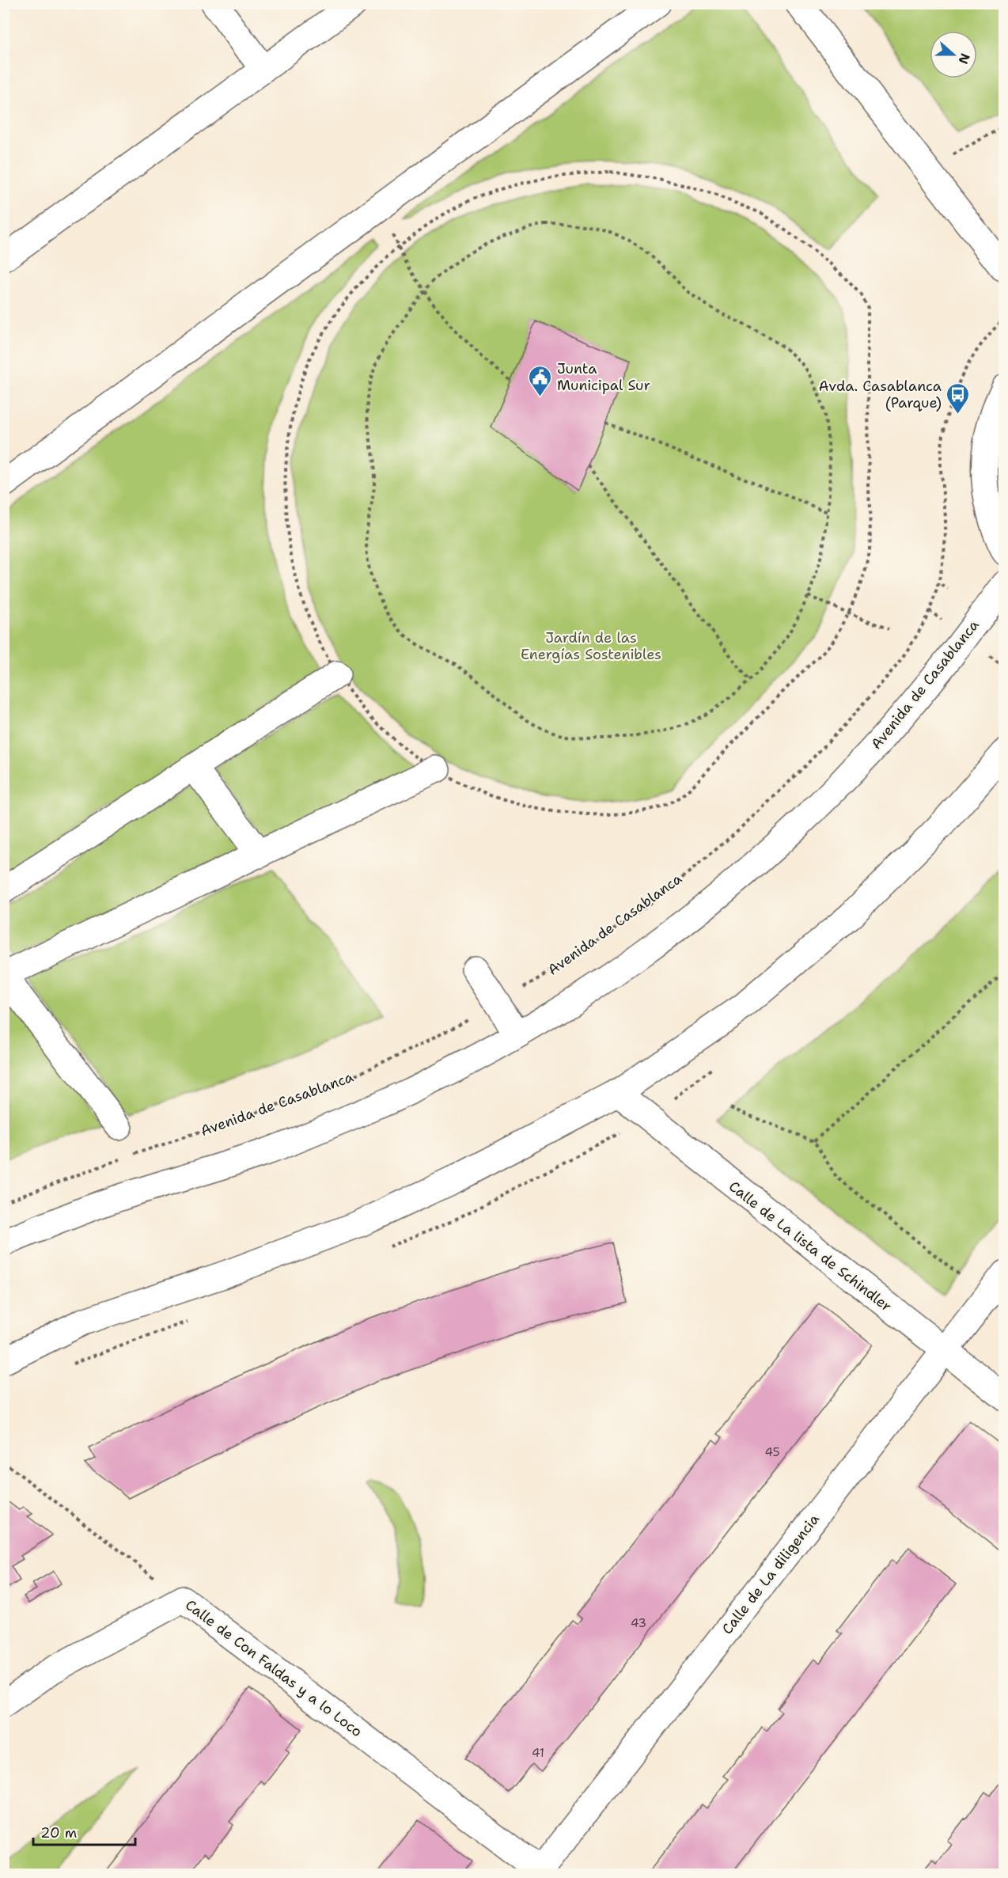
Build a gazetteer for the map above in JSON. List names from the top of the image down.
{
  "streets": {
    "street": [
      "Avenida de Casablanca",
      "Calle de La lista de Schindler",
      "Calle de La diligencia",
      "Calle de Con Faldas y a lo Loco"
    ]
  },
  "crossings": [
    ["Calle de La lista de Schindler", "Calle de La diligencia"],
    ["Calle de La diligencia", "Calle de Con Faldas y a lo Loco"]
  ],
  "parks": ["Jardín de las Energías Sostenibles"],
  "places": {
    "public building": ["Junta Municipal Sur"],
    "bus stop": ["Avda. Casablanca (Parque)"]
  },
  "house_numbers": ["45", "43", "41"],
  "scale_bar": "20 m",
  "north": "right"
}
